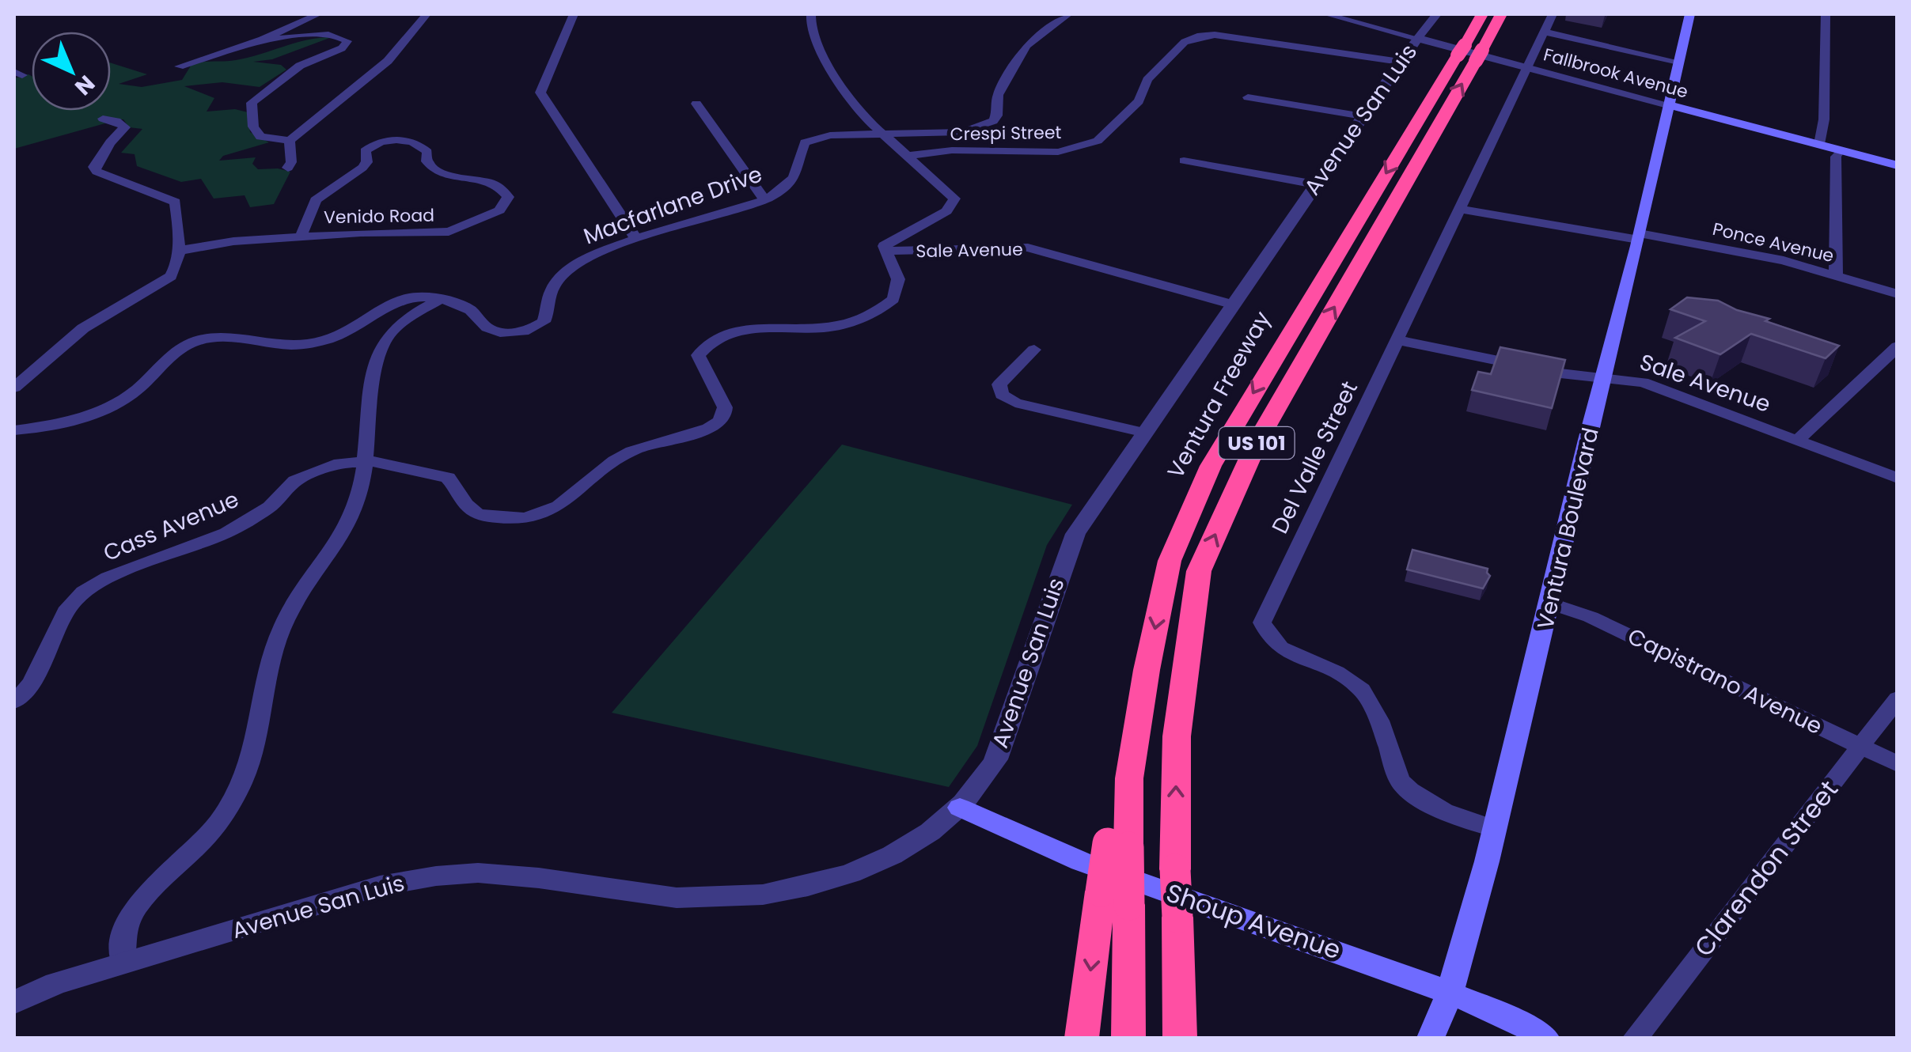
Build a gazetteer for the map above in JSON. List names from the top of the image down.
{
  "streets": {
    "highway": ["Ventura Freeway", "US 101"],
    "main road": ["Fallbrook Avenue", "Ventura Boulevard", "Shoup Avenue"],
    "street": [
      "Avenue San Luis",
      "Crespi Street",
      "Macfarlane Drive",
      "Venido Road",
      "Ponce Avenue",
      "Sale Avenue",
      "Del Valle Street",
      "Cass Avenue",
      "Capistrano Avenue",
      "Clarendon Street"
    ]
  },
  "crossings": [
    ["Fallbrook Avenue", "Avenue San Luis"],
    ["Fallbrook Avenue", "Del Valle Street"],
    ["Fallbrook Avenue", "Ventura Boulevard"],
    ["Avenue San Luis", "Crespi Street"],
    ["Avenue San Luis", "Sale Avenue"],
    ["Avenue San Luis", "Shoup Avenue"],
    ["Ponce Avenue", "Del Valle Street"],
    ["Ponce Avenue", "Ventura Boulevard"],
    ["Sale Avenue", "Del Valle Street"],
    ["Sale Avenue", "Cass Avenue"],
    ["Sale Avenue", "Ventura Boulevard"],
    ["Del Valle Street", "Ventura Boulevard"],
    ["Ventura Boulevard", "Capistrano Avenue"],
    ["Ventura Boulevard", "Shoup Avenue"],
    ["Capistrano Avenue", "Clarendon Street"]
  ],
  "north": "bottom right"
}
